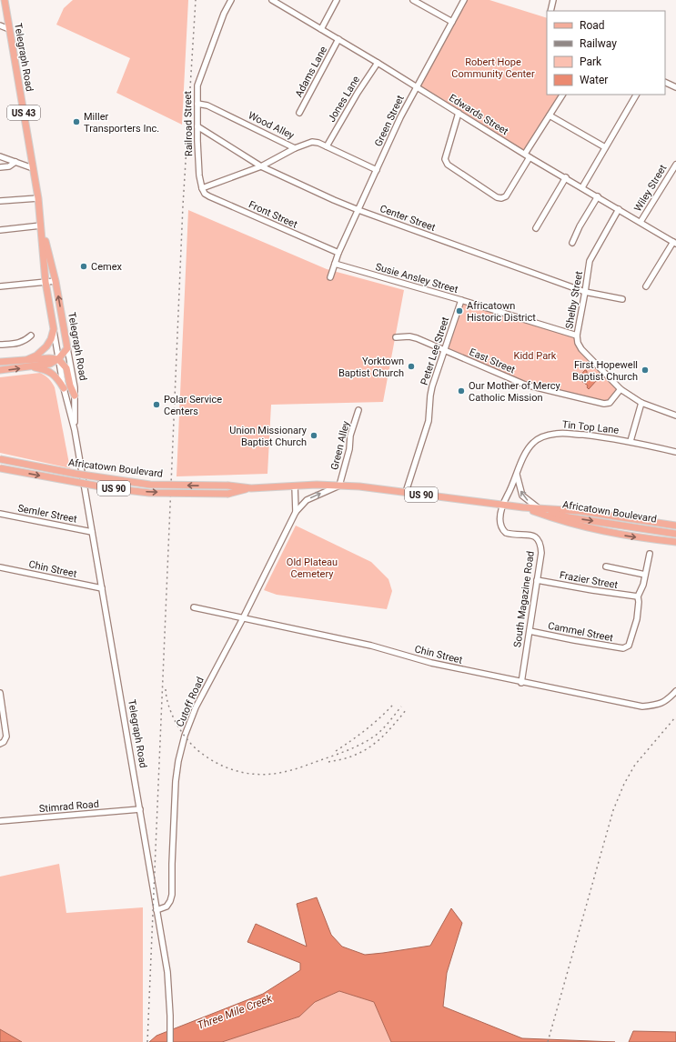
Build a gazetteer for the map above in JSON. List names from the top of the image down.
{
  "streets": {
    "main road": [
      "Telegraph Road",
      "US 43",
      "Africatown Boulevard",
      "US 90"
    ],
    "street": [
      "Adams Lane",
      "Jones Lane",
      "Edwards Street",
      "Green Street",
      "Railroad Street",
      "Wood Alley",
      "Wiley Street",
      "Front Street",
      "Center Street",
      "Susie Ansley Street",
      "Shelby Street",
      "Peter Lee Street",
      "East Street",
      "Tin Top Lane",
      "Green Alley",
      "Semler Street",
      "Chin Street",
      "Frazier Street",
      "South Magazine Road",
      "Cammel Street",
      "Cutoff Road",
      "Stimrad Road"
    ]
  },
  "crossings": [
    ["Telegraph Road", "Semler Street"],
    ["Telegraph Road", "Chin Street"],
    ["Telegraph Road", "Cutoff Road"],
    ["Telegraph Road", "Stimrad Road"],
    ["Adams Lane", "Edwards Street"],
    ["Jones Lane", "Edwards Street"],
    ["Jones Lane", "Wood Alley"],
    ["Edwards Street", "Green Street"],
    ["Edwards Street", "Wiley Street"],
    ["Edwards Street", "Shelby Street"],
    ["Green Street", "Wood Alley"],
    ["Green Street", "Front Street"],
    ["Green Street", "Center Street"],
    ["Green Street", "Susie Ansley Street"],
    ["Railroad Street", "Wood Alley"],
    ["Railroad Street", "Front Street"],
    ["Railroad Street", "Center Street"],
    ["Center Street", "Shelby Street"],
    ["Susie Ansley Street", "Shelby Street"],
    ["Susie Ansley Street", "Peter Lee Street"],
    ["Shelby Street", "East Street"],
    ["Peter Lee Street", "East Street"],
    ["Peter Lee Street", "Africatown Boulevard"],
    ["Tin Top Lane", "Africatown Boulevard"],
    ["Tin Top Lane", "South Magazine Road"],
    ["Green Alley", "Africatown Boulevard"],
    ["Green Alley", "Cutoff Road"],
    ["Africatown Boulevard", "South Magazine Road"],
    ["Africatown Boulevard", "Cutoff Road"],
    ["Chin Street", "South Magazine Road"],
    ["Chin Street", "Cutoff Road"],
    ["Frazier Street", "South Magazine Road"],
    ["Frazier Street", "Cammel Street"],
    ["South Magazine Road", "Cammel Street"]
  ],
  "water": ["Three Mile Creek"],
  "parks": ["Robert Hope Community Center", "Kidd Park", "Old Plateau Cemetery"],
  "places": [
    "Miller Transporters Inc.",
    "Cemex",
    "Africatown Historic District",
    "Yorktown Baptist Church",
    "First Hopewell Baptist Church",
    "Our Mother of Mercy Catholic Mission",
    "Polar Service Centers",
    "Union Missionary Baptist Church"
  ],
  "legend": [
    "Road",
    "Railway",
    "Park",
    "Water"
  ]
}
